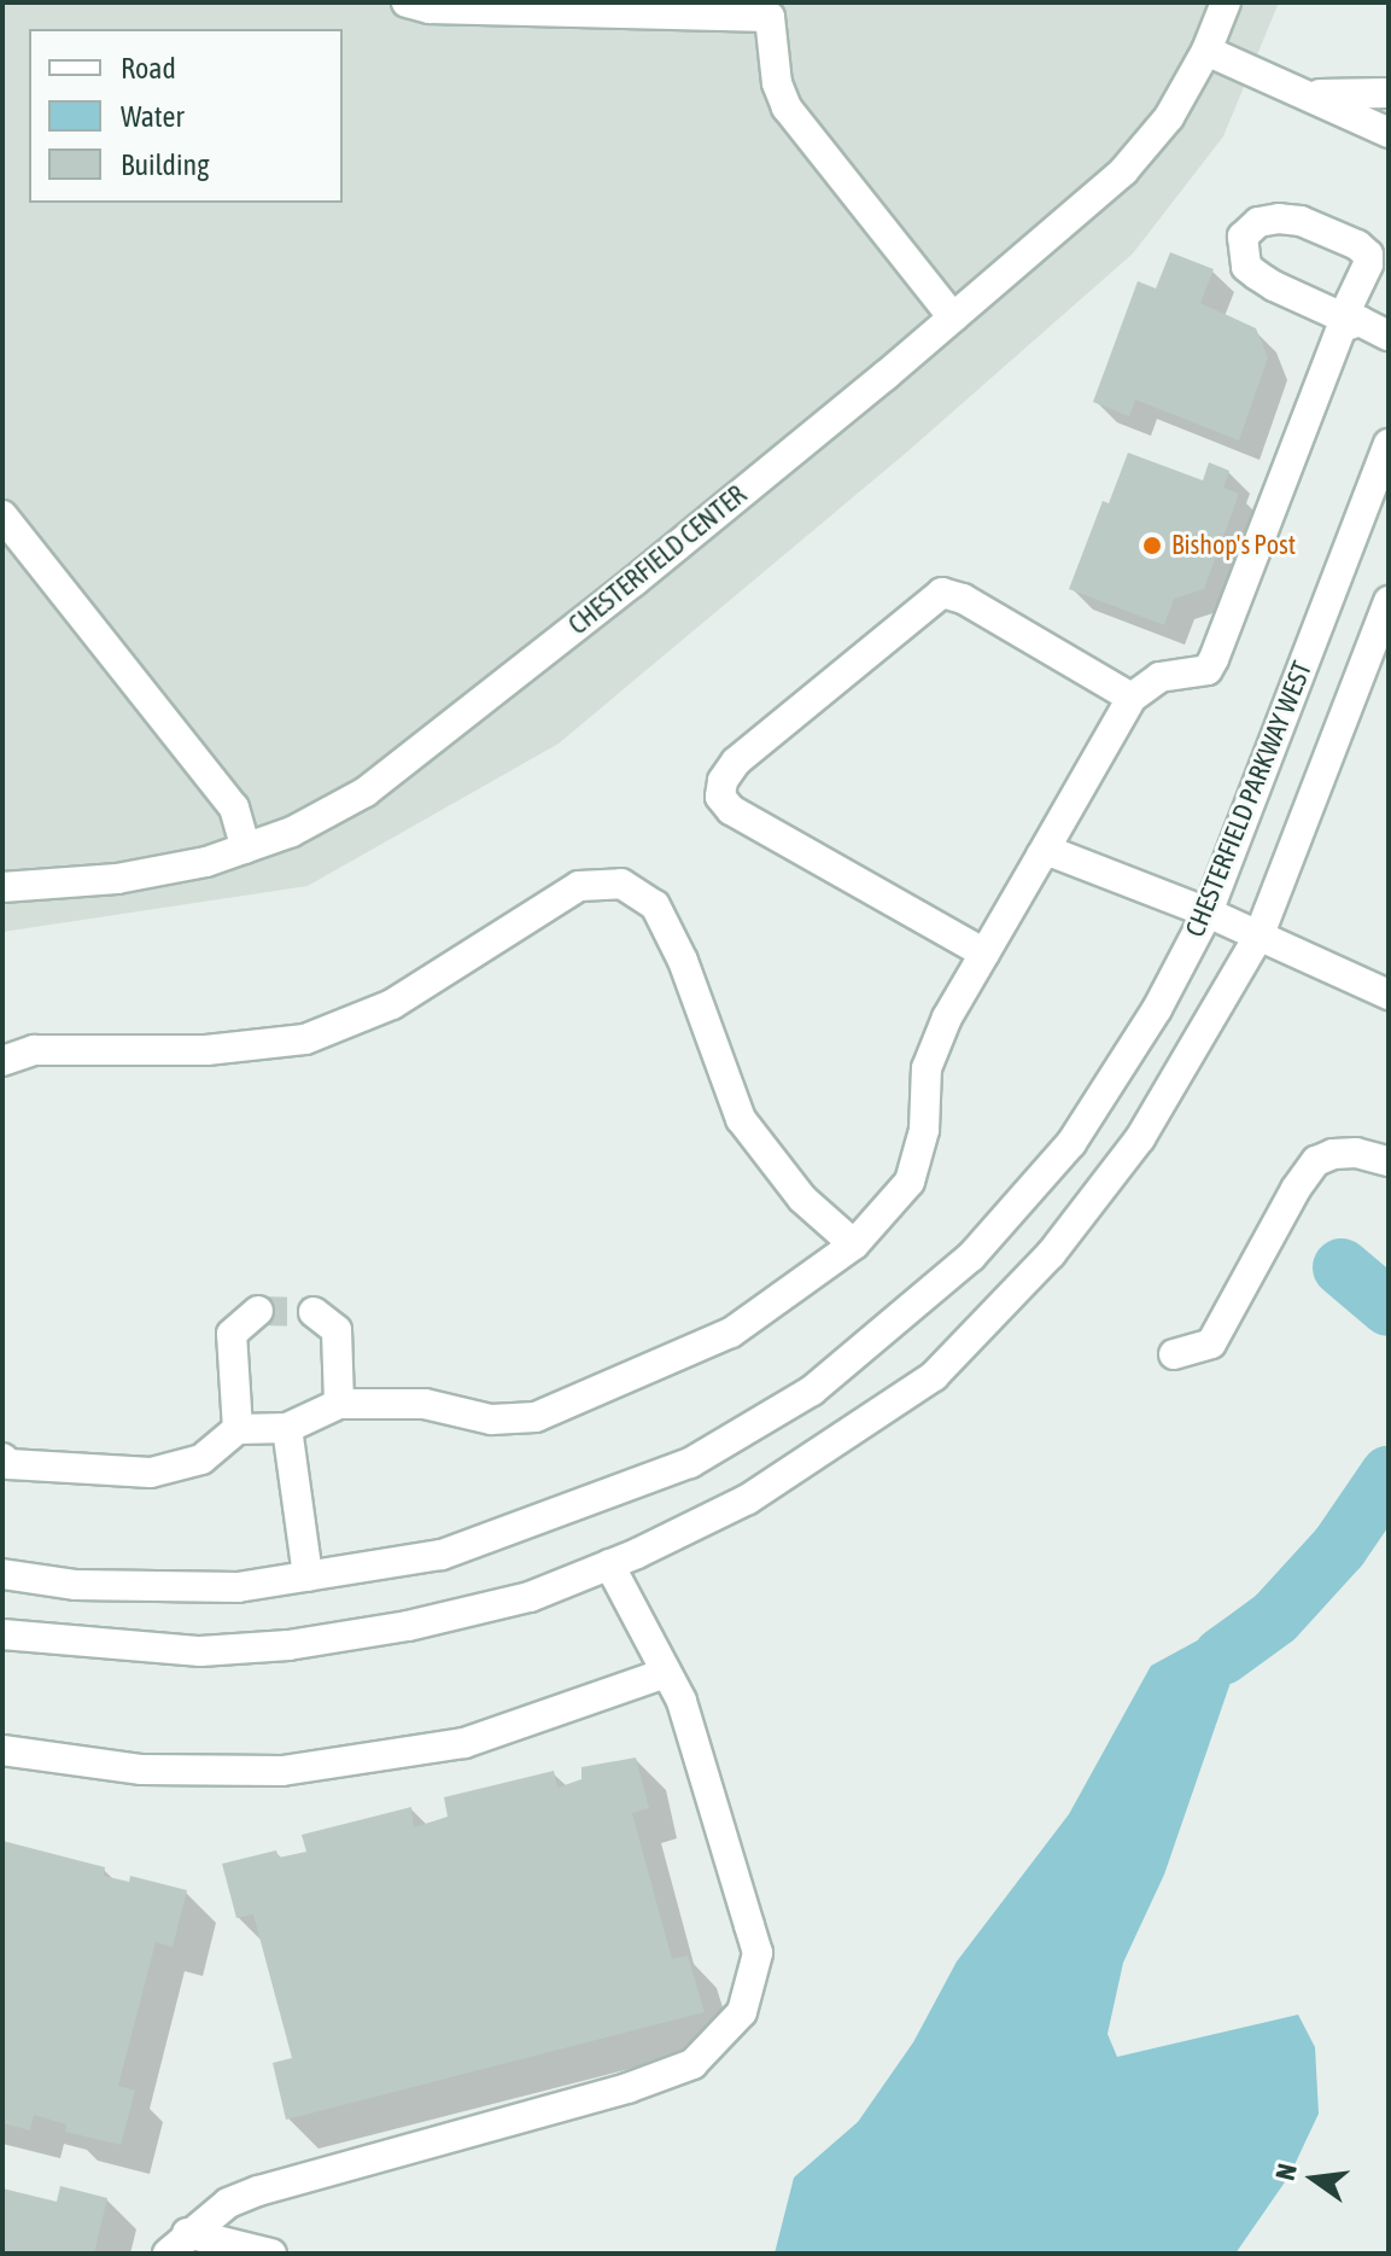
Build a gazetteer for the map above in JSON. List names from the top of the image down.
{
  "streets": {
    "street": ["CHESTERFIELD CENTER", "CHESTERFIELD PARKWAY WEST"]
  },
  "places": ["Bishop's Post"],
  "legend": ["Road", "Water", "Building"],
  "north": "left"
}
